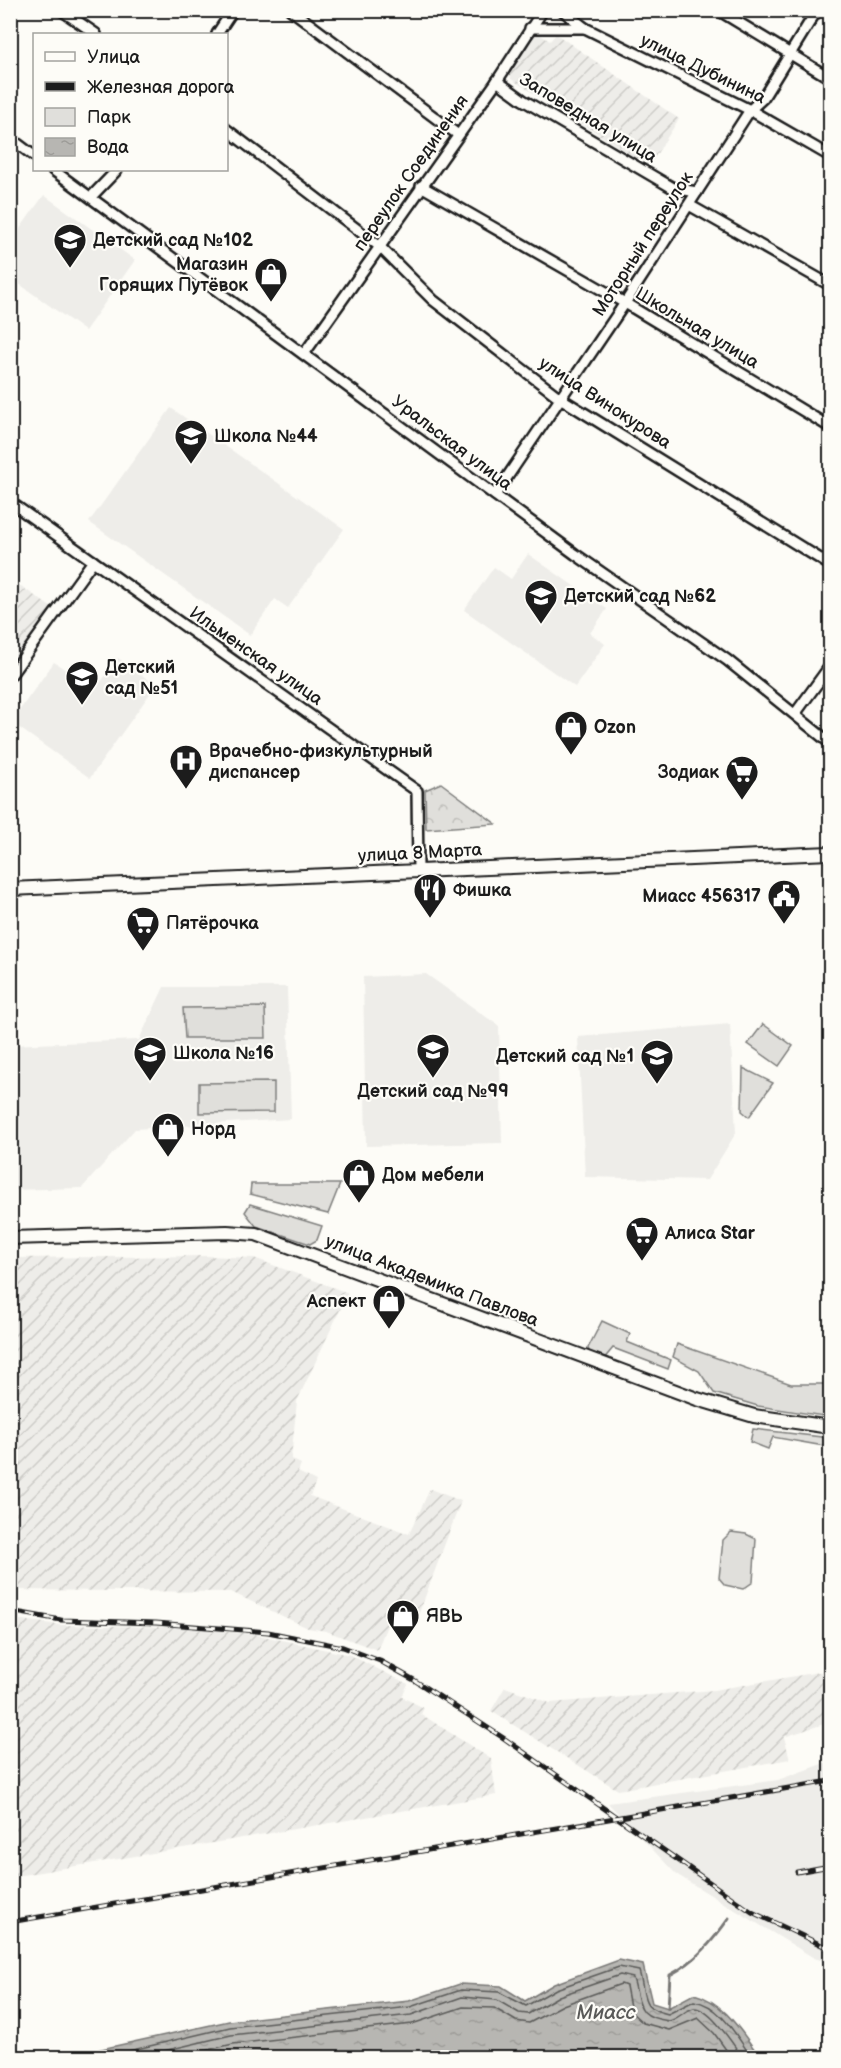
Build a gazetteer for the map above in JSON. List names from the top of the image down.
{
  "streets": {
    "main road": ["улица 8 Марта", "улица Академика Павлова"],
    "street": [
      "улица Дубинина",
      "Заповедная улица",
      "переулок Соединения",
      "Моторный переулок",
      "Школьная улица",
      "улица Винокурова",
      "Уральская улица",
      "Ильменская улица"
    ]
  },
  "crossings": [
    ["улица Дубинина", "Моторный переулок"],
    ["Заповедная улица", "переулок Соединения"],
    ["Заповедная улица", "Моторный переулок"],
    ["переулок Соединения", "Школьная улица"],
    ["переулок Соединения", "улица Винокурова"],
    ["переулок Соединения", "Уральская улица"],
    ["Моторный переулок", "Школьная улица"],
    ["Моторный переулок", "улица Винокурова"],
    ["Моторный переулок", "Уральская улица"],
    ["Ильменская улица", "улица 8 Марта"]
  ],
  "water": ["Миасс"],
  "places": {
    "school or university": [
      "Детский сад №102",
      "Школа №44",
      "Детский сад №62",
      "Детский сад №51",
      "Детский сад №99",
      "Школа №16",
      "Детский сад №1"
    ],
    "shop": [
      "Магазин Горящих Путёвок",
      "Ozon",
      "Норд",
      "Дом мебели",
      "Аспект",
      "ЯВЬ"
    ],
    "hospital": ["Врачебно-физкультурный диспансер"],
    "supermarket": ["Зодиак", "Пятёрочка", "Алиса Star"],
    "restaurant": ["Фишка"],
    "public building": ["Миасс 456317"]
  },
  "legend": [
    "Улица",
    "Железная дорога",
    "Парк",
    "Вода"
  ]
}
